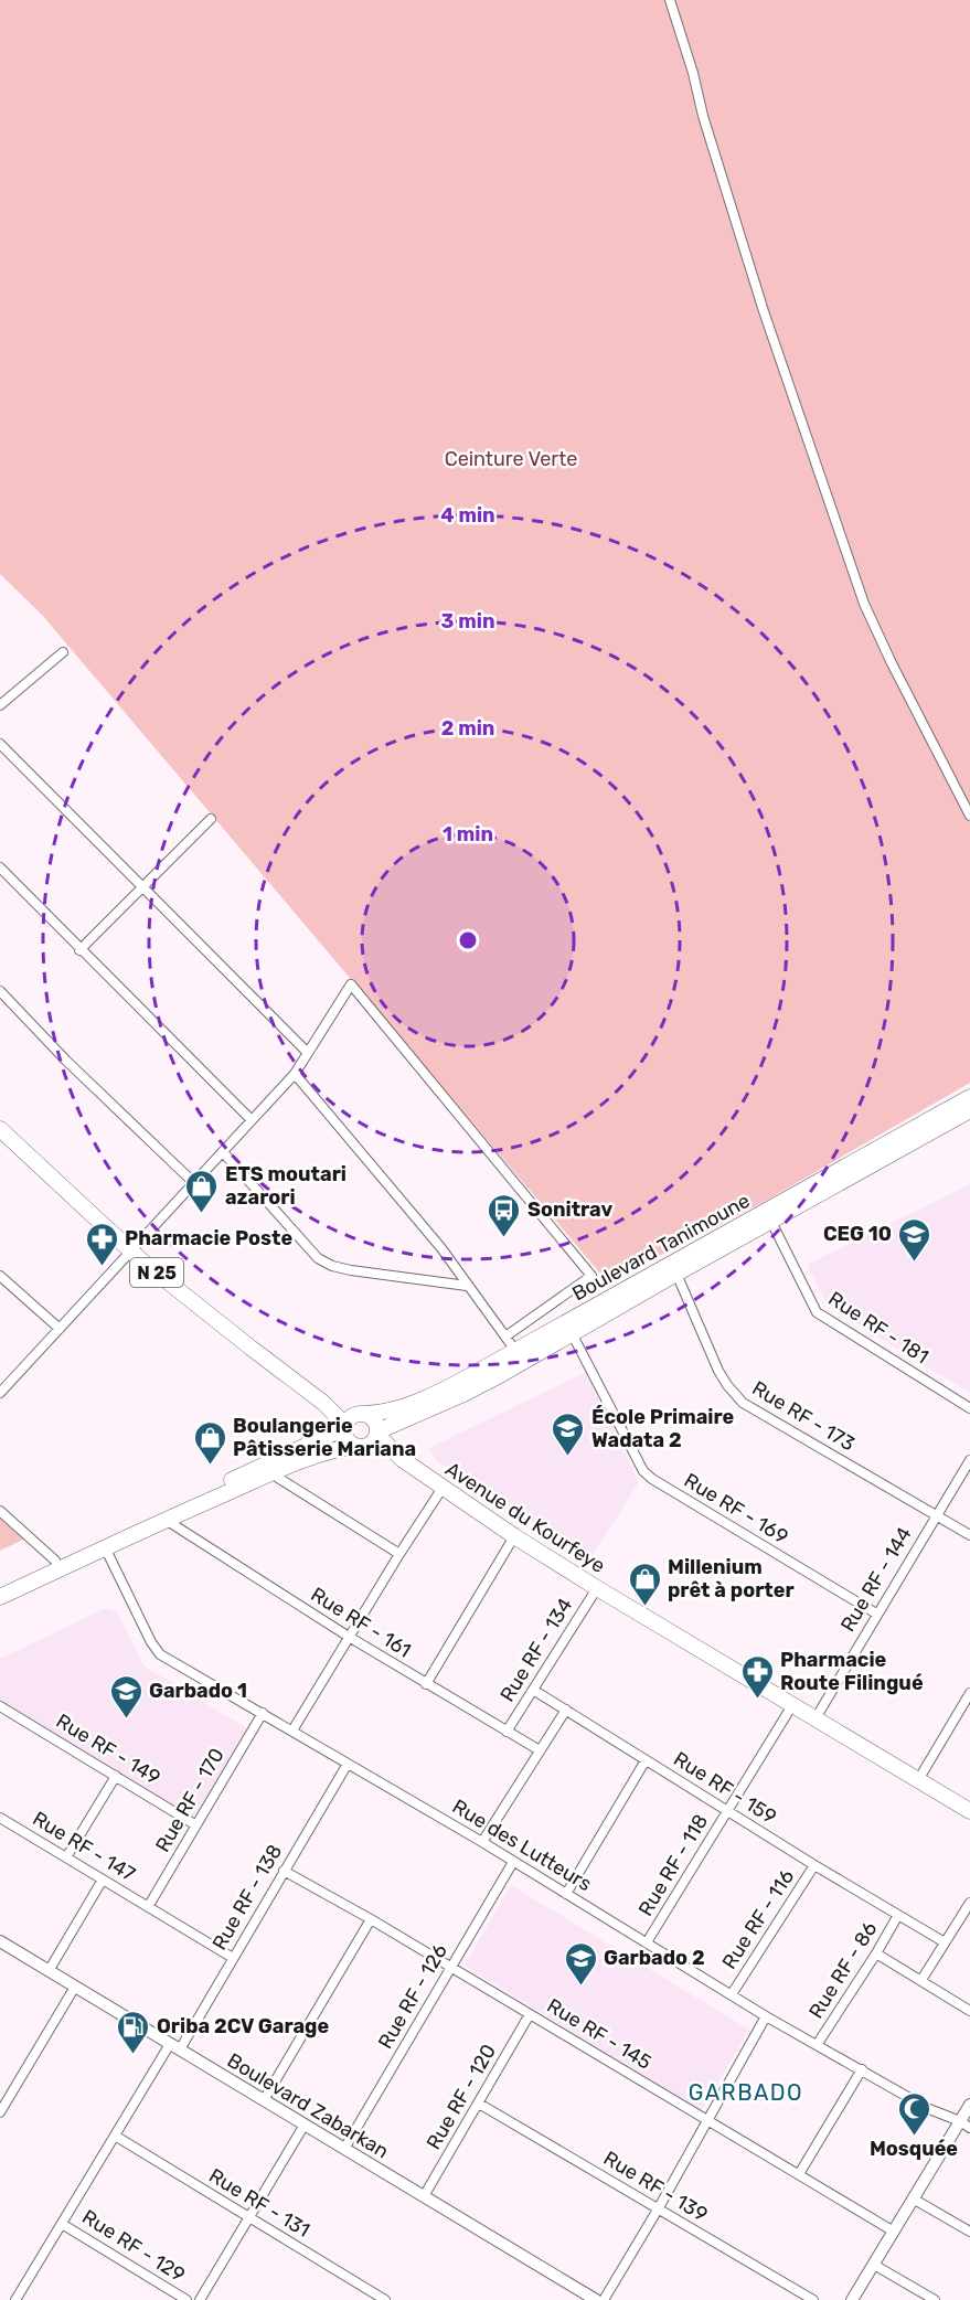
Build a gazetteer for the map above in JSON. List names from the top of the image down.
{
  "streets": {
    "main road": ["Boulevard Tanimoune", "N 25", "Avenue du Kourfeye"],
    "street": [
      "Rue RF - 181",
      "Rue RF - 173",
      "Rue RF - 169",
      "Rue RF - 144",
      "Rue RF - 161",
      "Rue RF - 134",
      "Rue RF - 149",
      "Rue RF - 159",
      "Rue RF - 170",
      "Rue des Lutteurs",
      "Rue RF - 147",
      "Rue RF - 118",
      "Rue RF - 138",
      "Rue RF - 116",
      "Rue RF - 86",
      "Rue RF - 126",
      "Rue RF - 145",
      "Rue RF - 120",
      "Boulevard Zabarkan",
      "Rue RF - 139",
      "Rue RF - 131",
      "Rue RF - 129"
    ]
  },
  "crossings": [
    ["Boulevard Tanimoune", "Rue RF - 181"],
    ["Boulevard Tanimoune", "Rue RF - 173"],
    ["Boulevard Tanimoune", "Rue RF - 169"],
    ["Boulevard Tanimoune", "Avenue du Kourfeye"],
    ["Rue RF - 173", "Rue RF - 144"],
    ["Rue RF - 169", "Rue RF - 144"],
    ["Avenue du Kourfeye", "Rue RF - 144"],
    ["Avenue du Kourfeye", "Rue RF - 134"],
    ["Avenue du Kourfeye", "Rue RF - 118"],
    ["Rue RF - 161", "Rue RF - 134"],
    ["Rue RF - 134", "Rue RF - 159"],
    ["Rue RF - 149", "Rue RF - 170"],
    ["Rue RF - 159", "Rue RF - 118"],
    ["Rue RF - 159", "Rue RF - 116"],
    ["Rue RF - 159", "Rue RF - 86"],
    ["Rue RF - 170", "Rue des Lutteurs"],
    ["Rue RF - 170", "Rue RF - 147"],
    ["Rue des Lutteurs", "Rue RF - 118"],
    ["Rue des Lutteurs", "Rue RF - 138"],
    ["Rue des Lutteurs", "Rue RF - 116"],
    ["Rue des Lutteurs", "Rue RF - 86"],
    ["Rue des Lutteurs", "Rue RF - 126"],
    ["Rue RF - 147", "Rue RF - 138"],
    ["Rue RF - 138", "Rue RF - 145"],
    ["Rue RF - 138", "Boulevard Zabarkan"],
    ["Rue RF - 138", "Rue RF - 131"],
    ["Rue RF - 138", "Rue RF - 129"],
    ["Rue RF - 126", "Rue RF - 145"],
    ["Rue RF - 126", "Boulevard Zabarkan"],
    ["Rue RF - 145", "Rue RF - 120"],
    ["Rue RF - 120", "Boulevard Zabarkan"],
    ["Rue RF - 120", "Rue RF - 139"]
  ],
  "districts": ["GARBADO"],
  "parks": ["Ceinture Verte"],
  "places": {
    "shop": ["ETS moutari azarori", "Boulangerie Pâtisserie Mariana", "Millenium prêt à porter"],
    "bus stop": ["Sonitrav"],
    "school or university": [
      "CEG 10",
      "École Primaire Wadata 2",
      "Garbado 1",
      "Garbado 2"
    ],
    "pharmacy": ["Pharmacie Poste", "Pharmacie Route Filingué"],
    "fuel station": ["Oriba 2CV Garage"],
    "mosque": ["Mosquée"]
  },
  "rings": [
    "4 min",
    "3 min",
    "2 min",
    "1 min"
  ]
}
